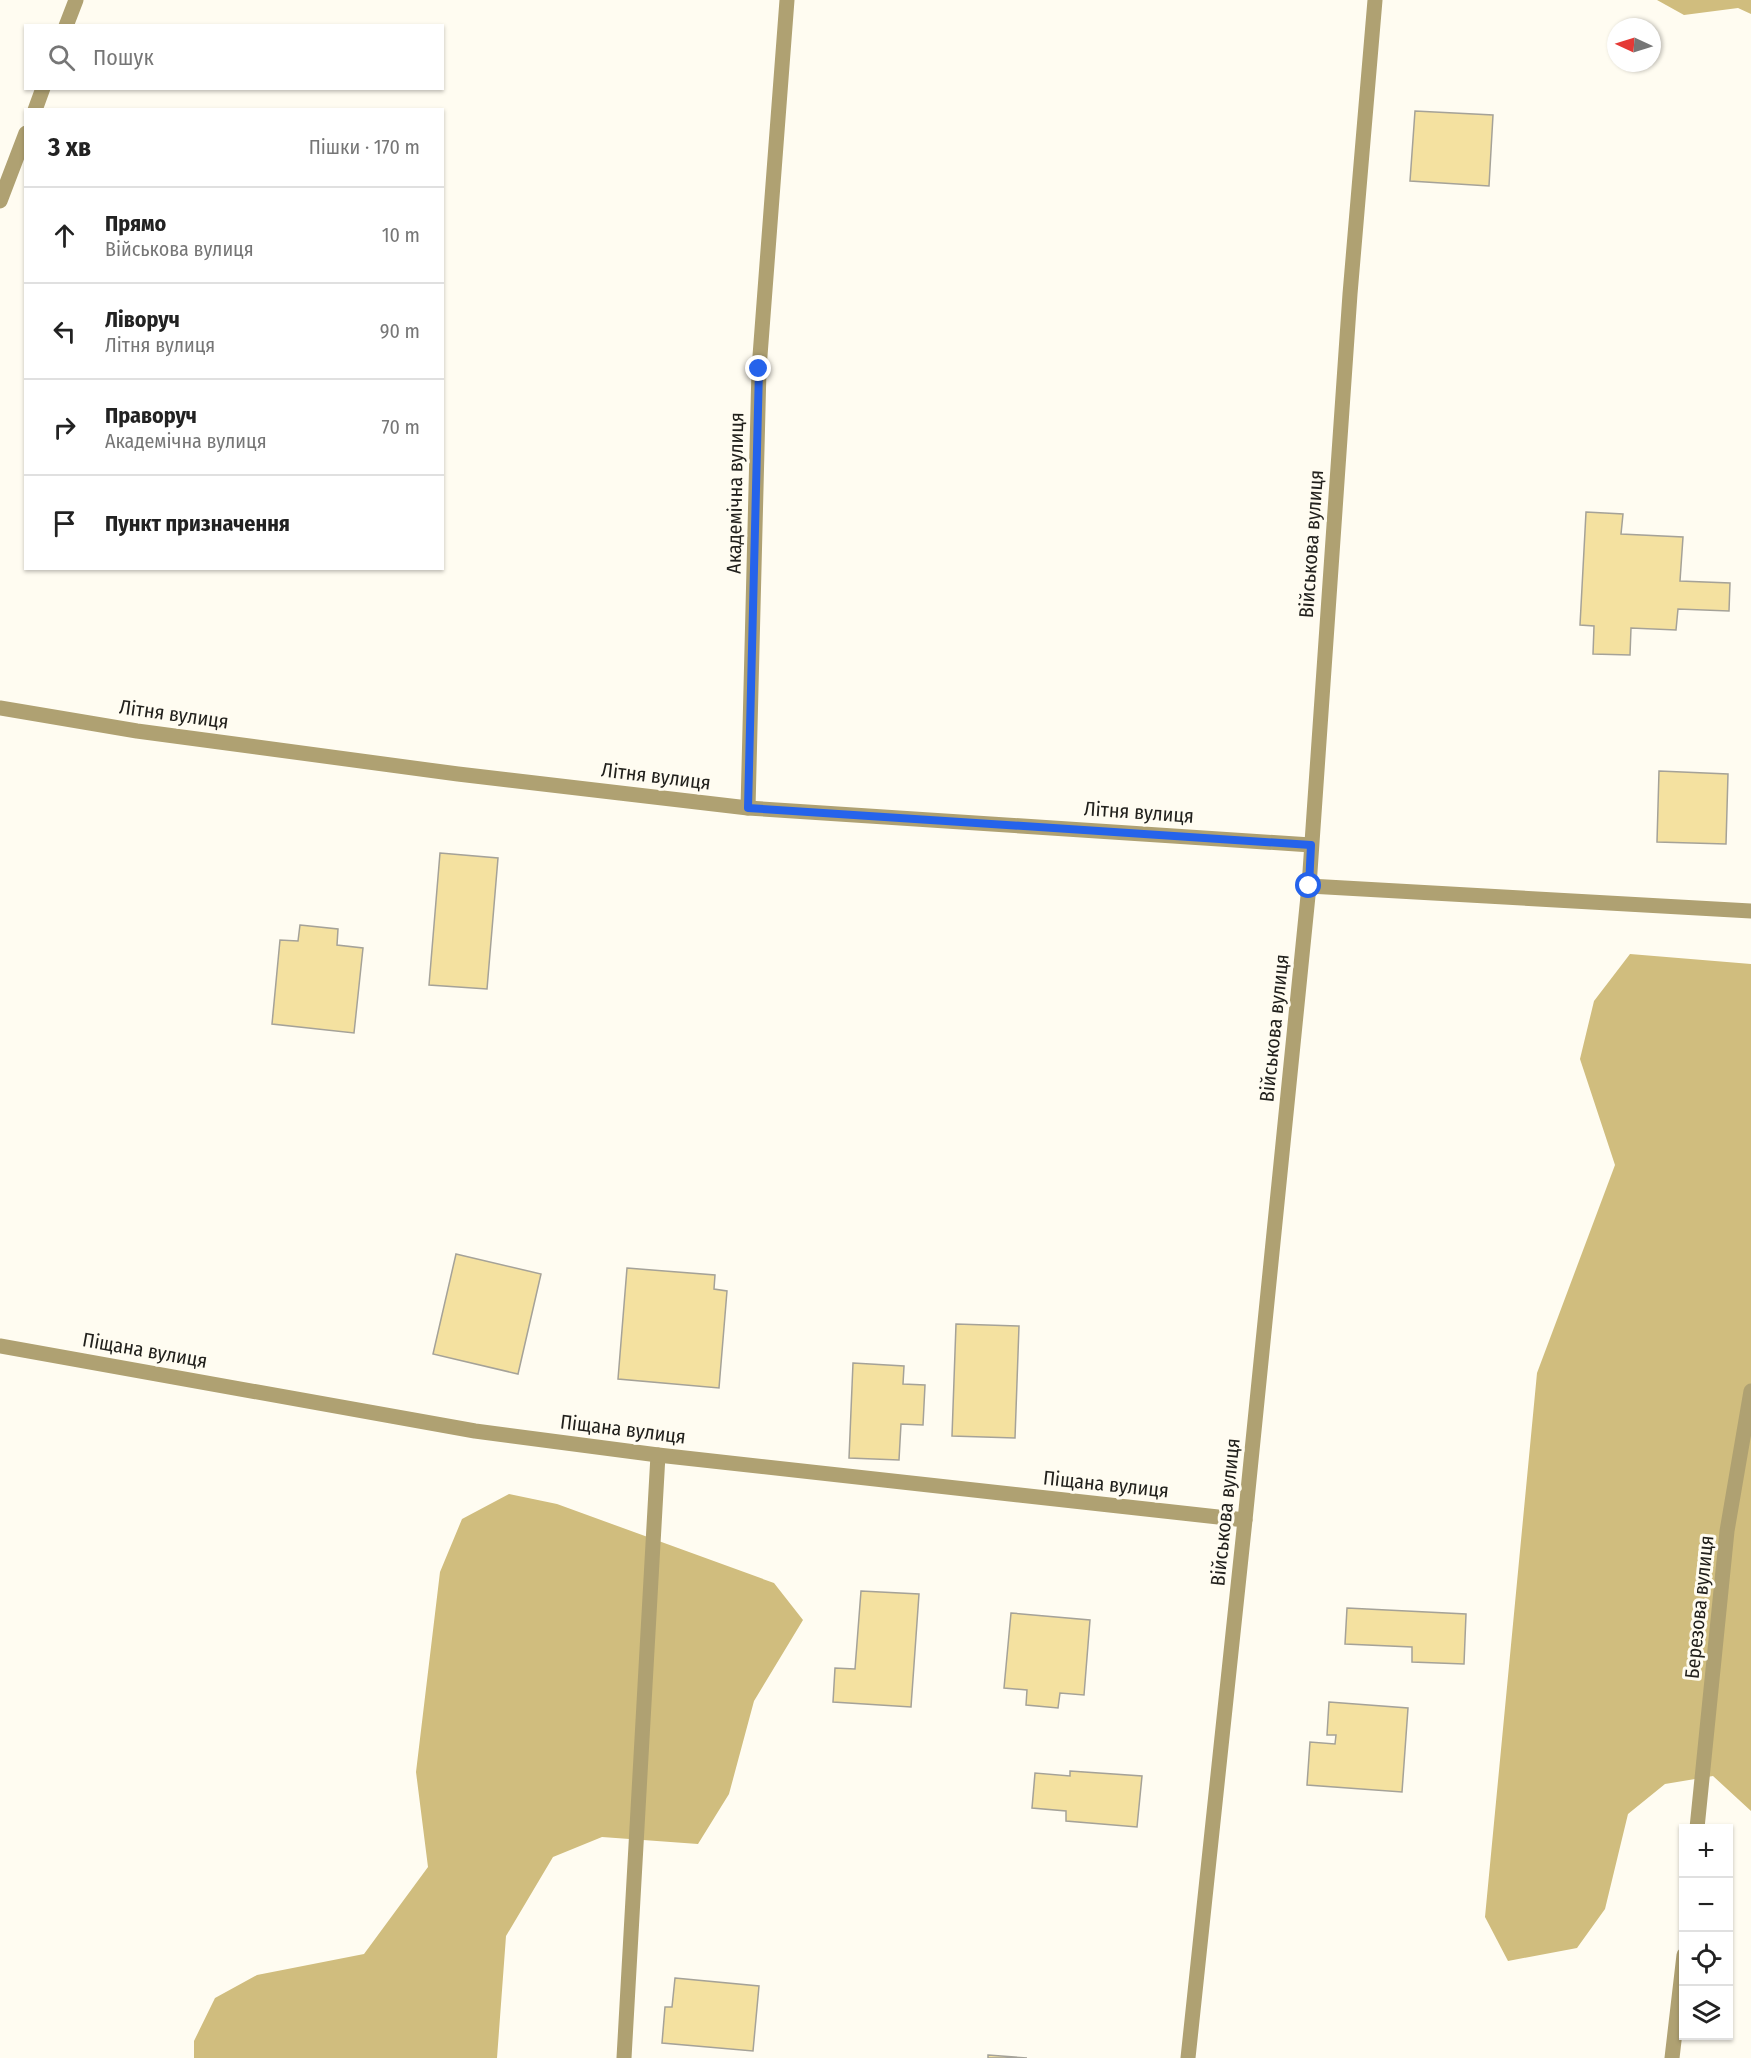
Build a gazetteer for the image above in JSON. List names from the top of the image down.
{
  "streets": {
    "street": [
      "Академічна вулиця",
      "Військова вулиця",
      "Літня вулиця",
      "Піщана вулиця",
      "Березова вулиця"
    ]
  },
  "crossings": [
    ["Академічна вулиця", "Літня вулиця"],
    ["Військова вулиця", "Літня вулиця"],
    ["Військова вулиця", "Піщана вулиця"]
  ],
  "north": "left",
  "page": {
    "search": "Пошук",
    "heading": ["3 хв", "Пішки · 170 m"],
    "list": [
      ["Прямо", "Військова вулиця", "10 m"],
      ["Ліворуч", "Літня вулиця", "90 m"],
      ["Праворуч", "Академічна вулиця", "70 m"],
      "Пункт призначення"
    ],
    "map_buttons": ["+", "−"]
  }
}
